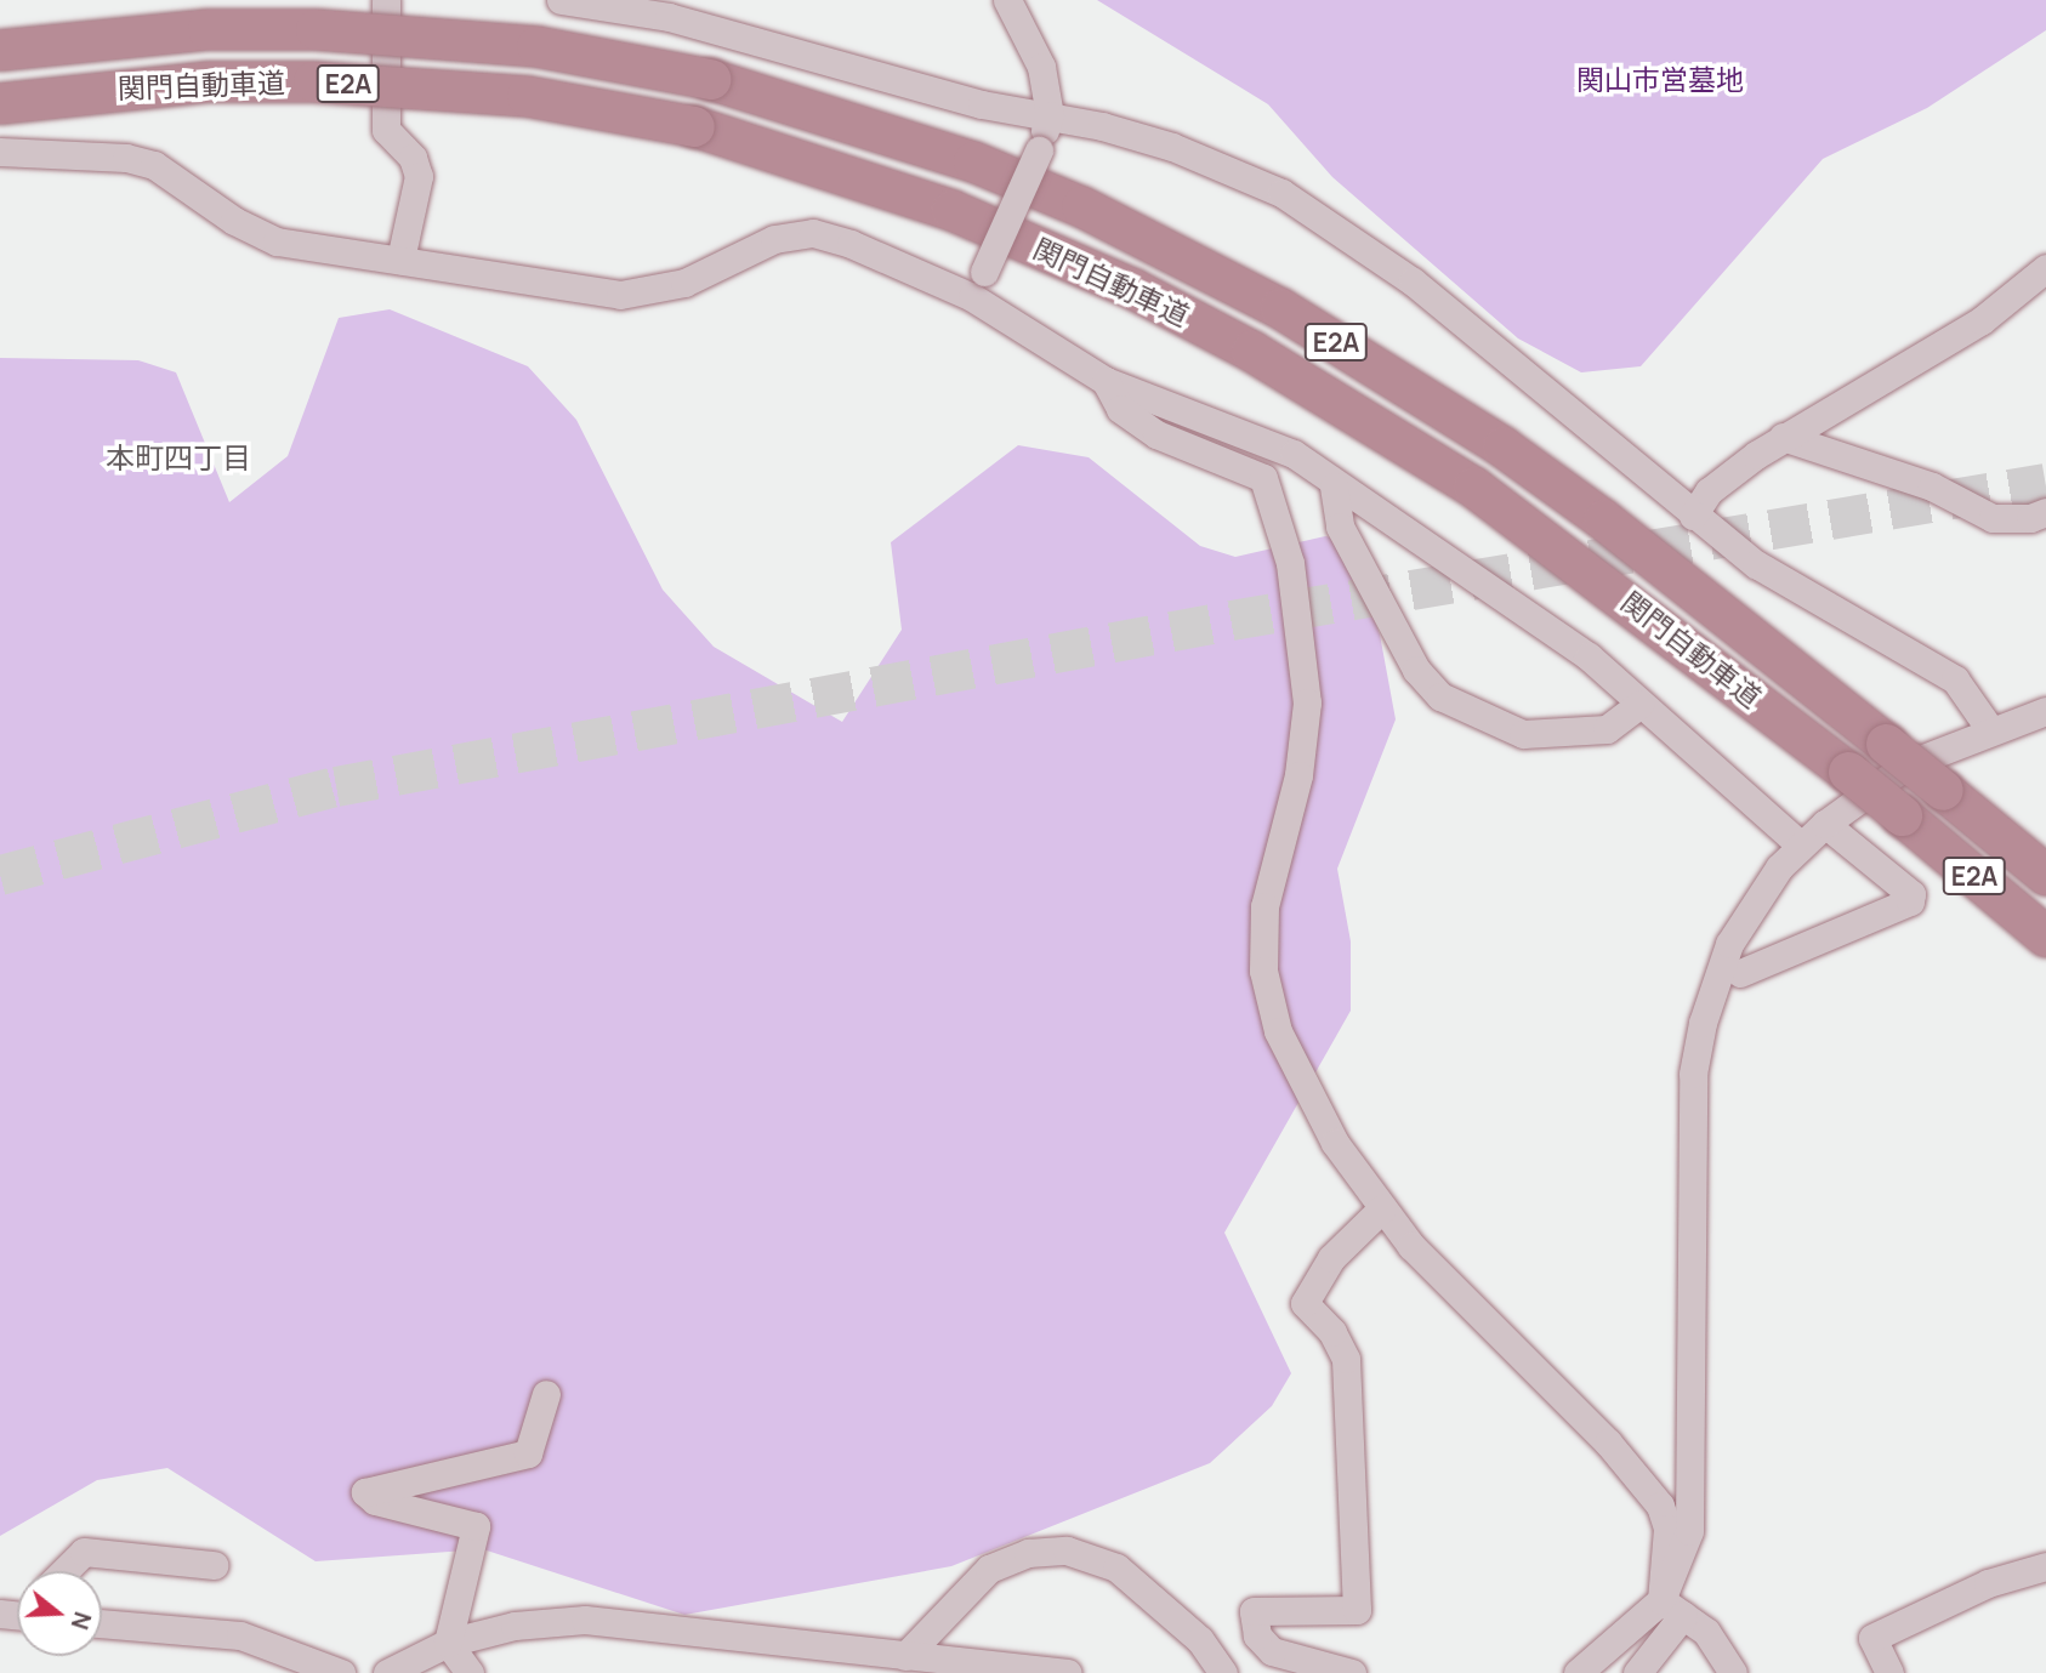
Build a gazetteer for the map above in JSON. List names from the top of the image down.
{
  "streets": {
    "highway": ["E2A", "関門自動車道"]
  },
  "districts": ["本町四丁目"],
  "parks": ["関山市営墓地"],
  "north": "right"
}
